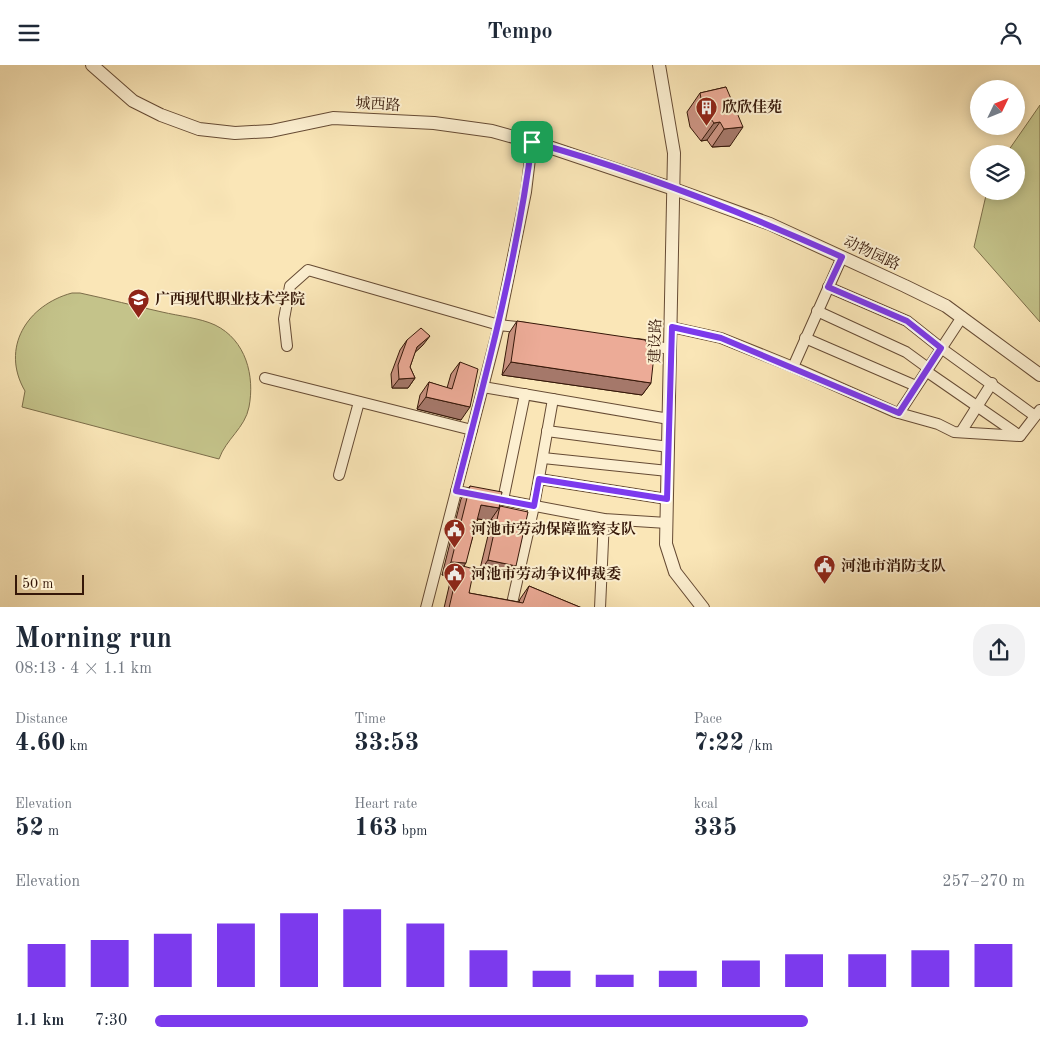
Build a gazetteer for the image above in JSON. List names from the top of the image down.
{
  "streets": {
    "street": ["城西路", "动物园路", "建设路"]
  },
  "crossings": [
    ["城西路", "动物园路"],
    ["城西路", "建设路"],
    ["动物园路", "建设路"]
  ],
  "places": {
    "building": ["欣欣佳苑"],
    "school or university": ["广西现代职业技术学院"],
    "public building": ["河池市劳动保障监察支队", "河池市消防支队", "河池市劳动争议仲裁委"]
  },
  "scale_bar": "50 m",
  "north": "top right",
  "page": {
    "header": "Tempo",
    "scale": "50 m",
    "heading": ["Morning run", "08:13 · 4 × 1.1 km"],
    "stats": [
      ["Distance", "4.60 km"],
      ["Time", "33:53"],
      ["Pace", "7:22 /km"],
      ["Elevation", "52 m"],
      ["Heart rate", "163 bpm"],
      ["kcal", "335"]
    ],
    "chart": ["Elevation", "257–270 m"],
    "list": [
      {
        "name": "1.1 km",
        "note": "7:30"
      }
    ]
  }
}
